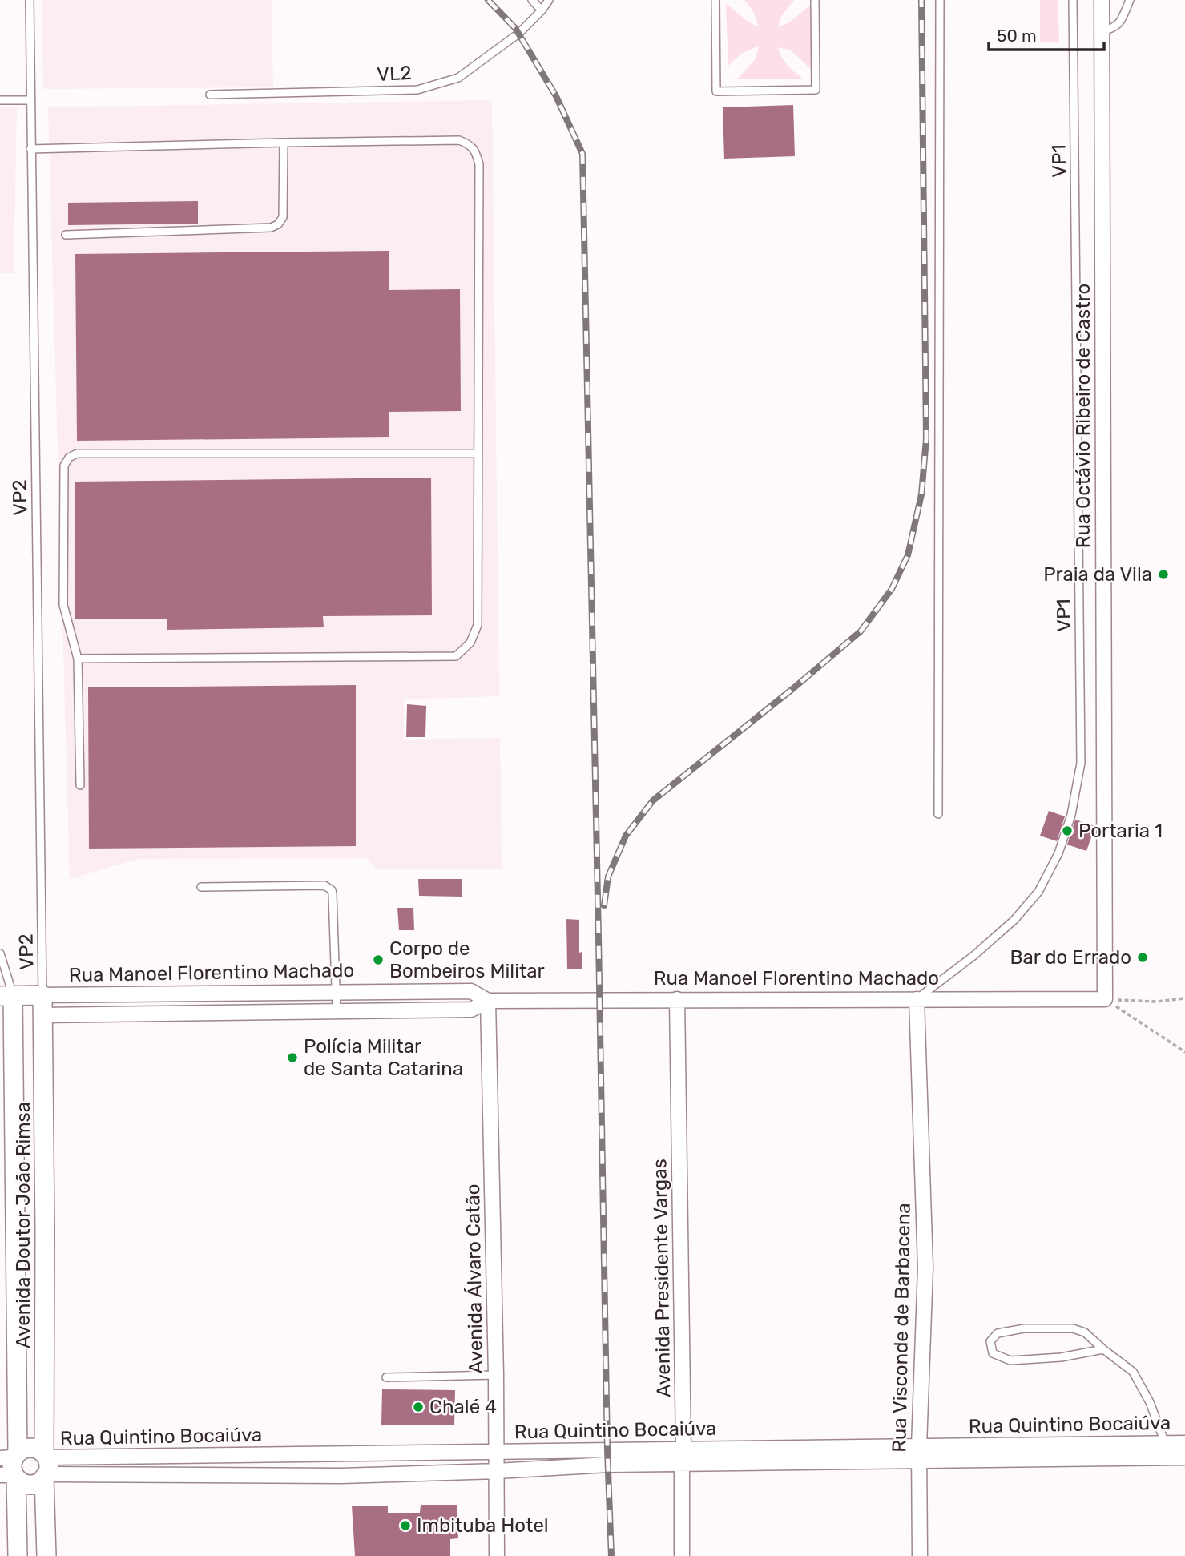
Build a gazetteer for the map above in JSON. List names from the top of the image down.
{
  "streets": {
    "street": [
      "Rua Octávio Ribeiro de Castro",
      "Rua Manoel Florentino Machado",
      "Avenida Doutor João Rimsa",
      "Avenida Presidente Vargas",
      "Avenida Álvaro Catão",
      "Rua Visconde de Barbacena",
      "Rua Quintino Bocaiúva"
    ],
    "lane": ["VL2", "VP1", "VP2"]
  },
  "crossings": [
    ["VP1", "Rua Manoel Florentino Machado"],
    ["VP1", "Rua Visconde de Barbacena"],
    ["Rua Octávio Ribeiro de Castro", "Rua Manoel Florentino Machado"],
    ["VP2", "Rua Manoel Florentino Machado"],
    ["VP2", "Avenida Doutor João Rimsa"],
    ["Rua Manoel Florentino Machado", "Avenida Doutor João Rimsa"],
    ["Rua Manoel Florentino Machado", "Avenida Presidente Vargas"],
    ["Rua Manoel Florentino Machado", "Avenida Álvaro Catão"],
    ["Rua Manoel Florentino Machado", "Rua Visconde de Barbacena"],
    ["Avenida Doutor João Rimsa", "Rua Quintino Bocaiúva"],
    ["Avenida Presidente Vargas", "Rua Quintino Bocaiúva"],
    ["Avenida Álvaro Catão", "Rua Quintino Bocaiúva"],
    ["Rua Visconde de Barbacena", "Rua Quintino Bocaiúva"]
  ],
  "places": [
    "Praia da Vila",
    "Portaria 1",
    "Bar do Errado",
    "Corpo de Bombeiros Militar",
    "Polícia Militar de Santa Catarina",
    "Chalé 4",
    "Imbituba Hotel"
  ],
  "scale_bar": "50 m"
}
